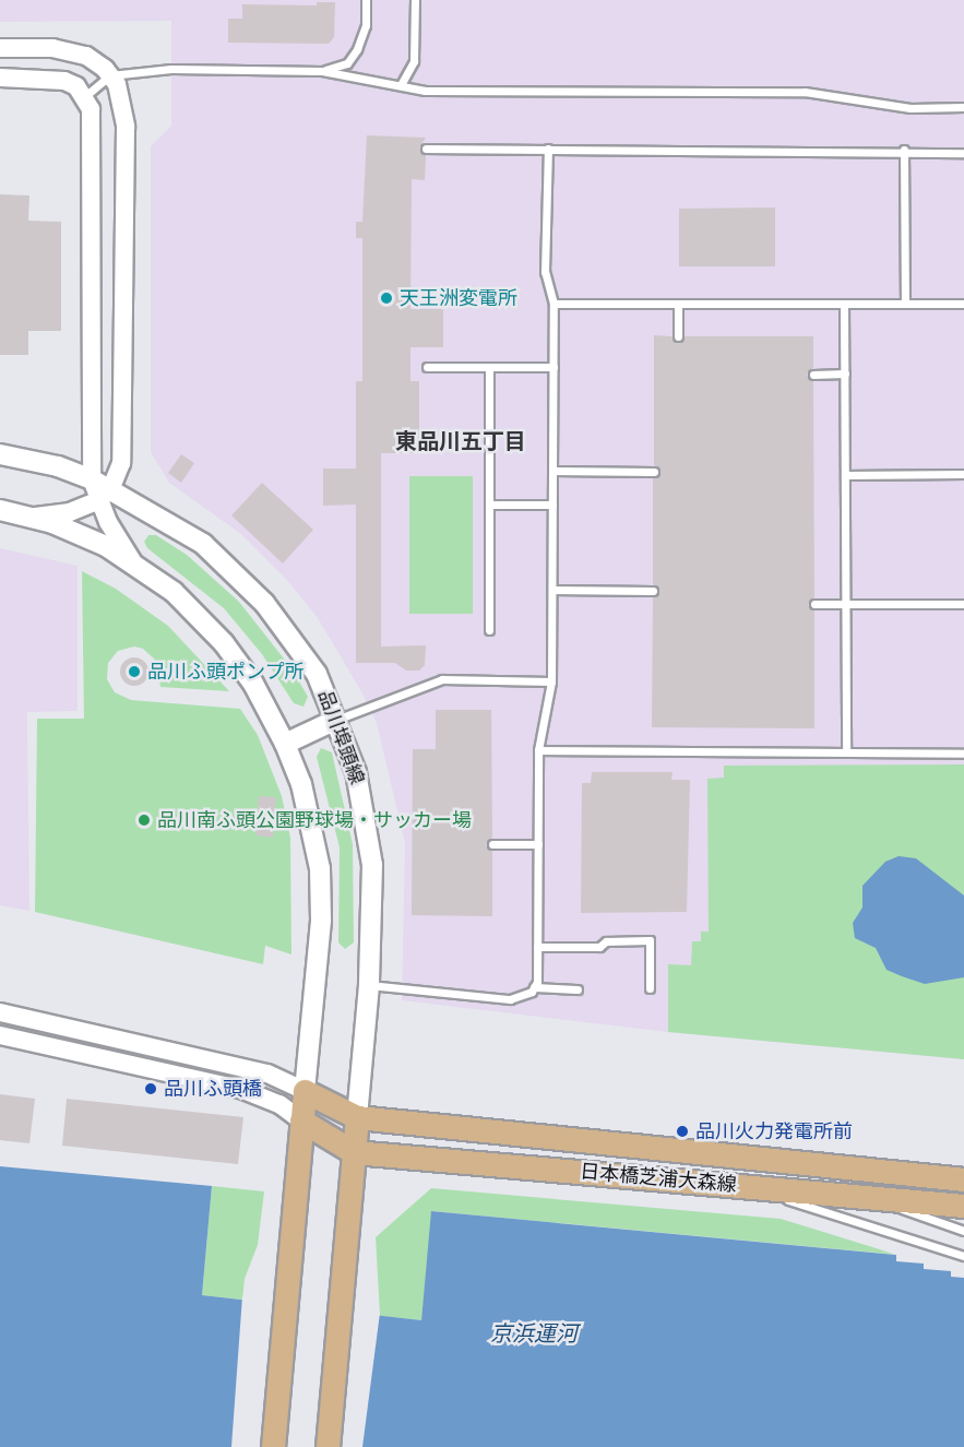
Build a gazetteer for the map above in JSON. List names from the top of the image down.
{
  "streets": {
    "main road": ["品川埠頭線", "日本橋芝浦大森線"]
  },
  "crossings": [
    ["品川埠頭線", "日本橋芝浦大森線"]
  ],
  "districts": ["東品川五丁目"],
  "water": ["京浜運河"],
  "places": [
    "天王洲変電所",
    "品川ふ頭ポンプ所",
    "品川南ふ頭公園野球場・サッカー場",
    "品川ふ頭橋",
    "品川火力発電所前"
  ]
}
